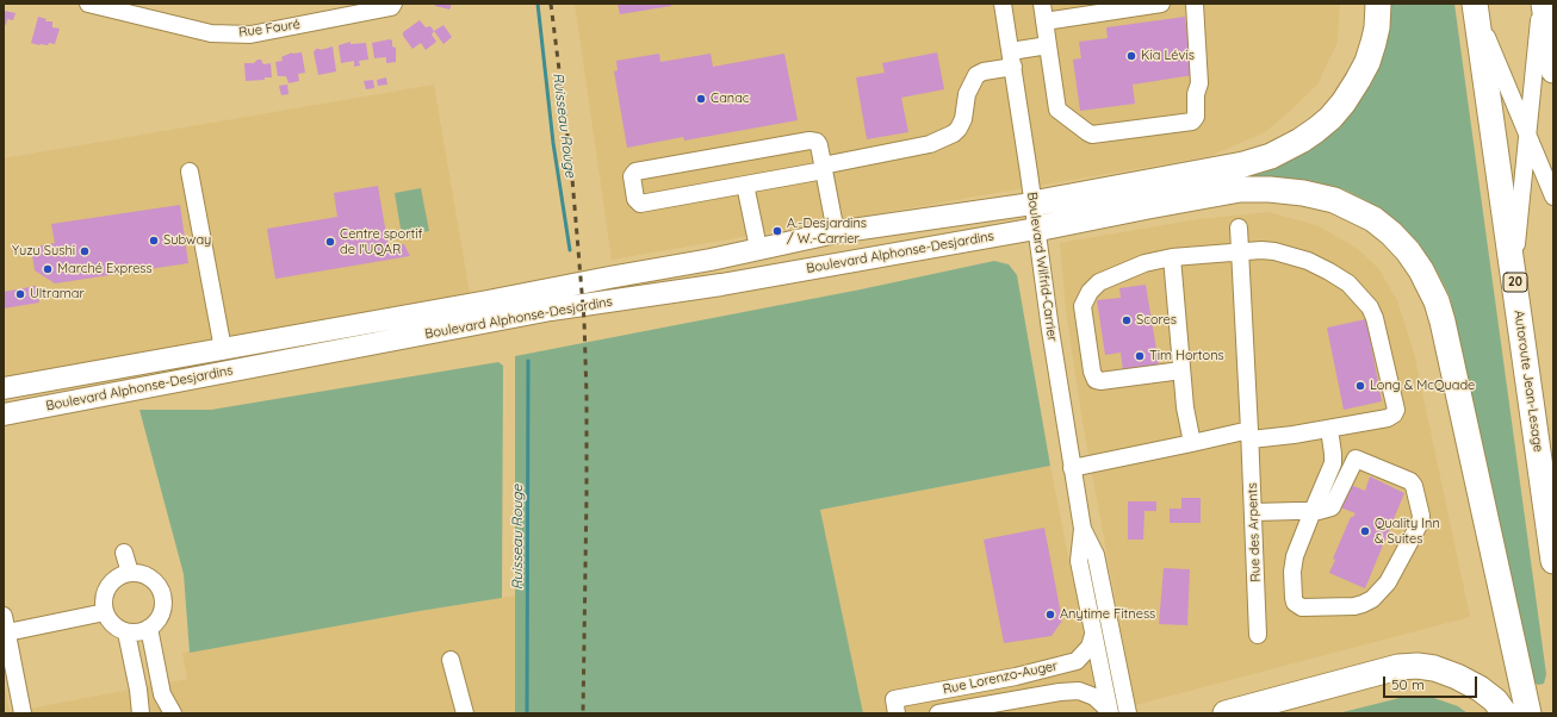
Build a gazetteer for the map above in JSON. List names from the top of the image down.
{
  "streets": {
    "highway": ["20", "Autoroute Jean-Lesage"],
    "main road": ["Boulevard Alphonse-Desjardins"],
    "street": [
      "Rue Fauré",
      "Boulevard Wilfrid-Carrier",
      "Rue des Arpents",
      "Rue Lorenzo-Auger"
    ]
  },
  "crossings": [
    ["Boulevard Alphonse-Desjardins", "Boulevard Wilfrid-Carrier"],
    ["Boulevard Wilfrid-Carrier", "Rue Lorenzo-Auger"]
  ],
  "water": ["Ruisseau Rouge"],
  "places": [
    "Kia Lévis",
    "Canac",
    "A.-Desjardins / W.-Carrier",
    "Subway",
    "Centre sportif de l'UQAR",
    "Yuzu Sushi",
    "Marché Express",
    "Ultramar",
    "Scores",
    "Tim Hortons",
    "Long & McQuade",
    "Quality Inn & Suites",
    "Anytime Fitness"
  ],
  "scale_bar": "50 m"
}
